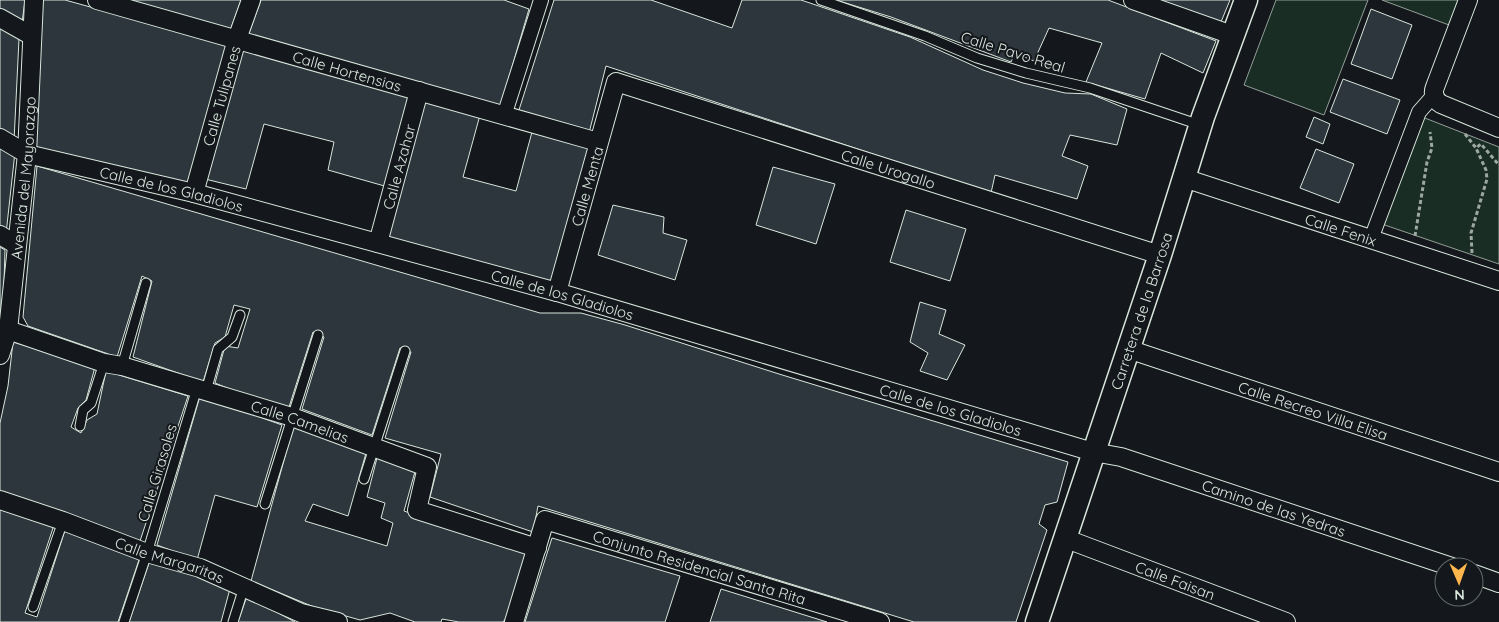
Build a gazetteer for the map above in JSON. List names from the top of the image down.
{
  "streets": {
    "street": [
      "Calle Hortensias",
      "Calle Tulipanes",
      "Calle Azahar",
      "Calle Urogallo",
      "Avenida del Mayorazgo",
      "Calle Menta",
      "Calle de los Gladiolos",
      "Calle Fenix",
      "Carretera de la Barrosa",
      "Calle Recreo Villa Elisa",
      "Calle Camelias",
      "Camino de las Yedras",
      "Calle Margaritas",
      "Conjunto Residencial Santa Rita",
      "Calle Faisan"
    ],
    "lane": ["Calle Pavo Real", "Calle Girasoles"]
  },
  "crossings": [
    ["Calle Pavo Real", "Carretera de la Barrosa"],
    ["Calle Hortensias", "Calle Tulipanes"],
    ["Calle Hortensias", "Calle Azahar"],
    ["Calle Hortensias", "Calle Menta"],
    ["Calle Tulipanes", "Calle de los Gladiolos"],
    ["Calle Azahar", "Calle de los Gladiolos"],
    ["Calle Urogallo", "Calle Menta"],
    ["Calle Urogallo", "Carretera de la Barrosa"],
    ["Avenida del Mayorazgo", "Calle de los Gladiolos"],
    ["Avenida del Mayorazgo", "Calle Camelias"],
    ["Calle Menta", "Calle de los Gladiolos"],
    ["Calle de los Gladiolos", "Carretera de la Barrosa"],
    ["Calle de los Gladiolos", "Camino de las Yedras"],
    ["Calle Fenix", "Carretera de la Barrosa"],
    ["Carretera de la Barrosa", "Calle Recreo Villa Elisa"],
    ["Carretera de la Barrosa", "Camino de las Yedras"],
    ["Carretera de la Barrosa", "Calle Faisan"],
    ["Calle Camelias", "Calle Girasoles"],
    ["Calle Camelias", "Conjunto Residencial Santa Rita"],
    ["Calle Girasoles", "Calle Margaritas"]
  ],
  "north": "bottom"
}
